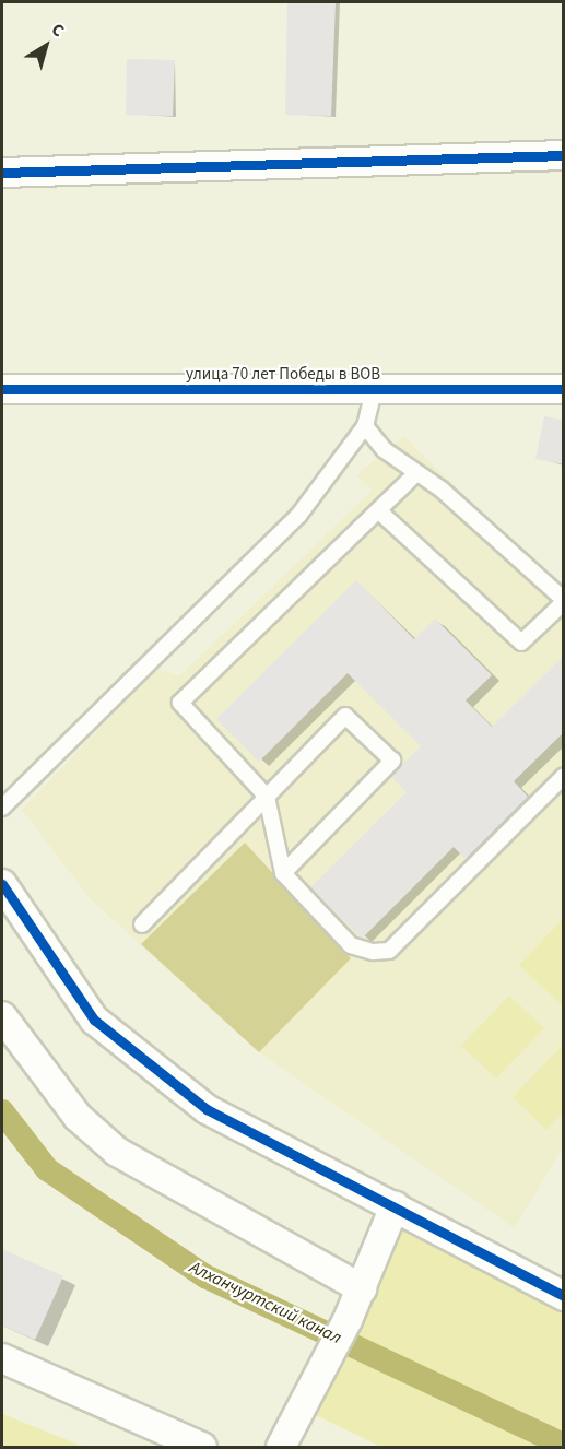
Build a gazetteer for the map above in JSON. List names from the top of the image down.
{
  "streets": {
    "street": ["улица 70 лет Победы в ВОВ"]
  },
  "water": ["Алханчуртский канал"],
  "north": "top right"
}
